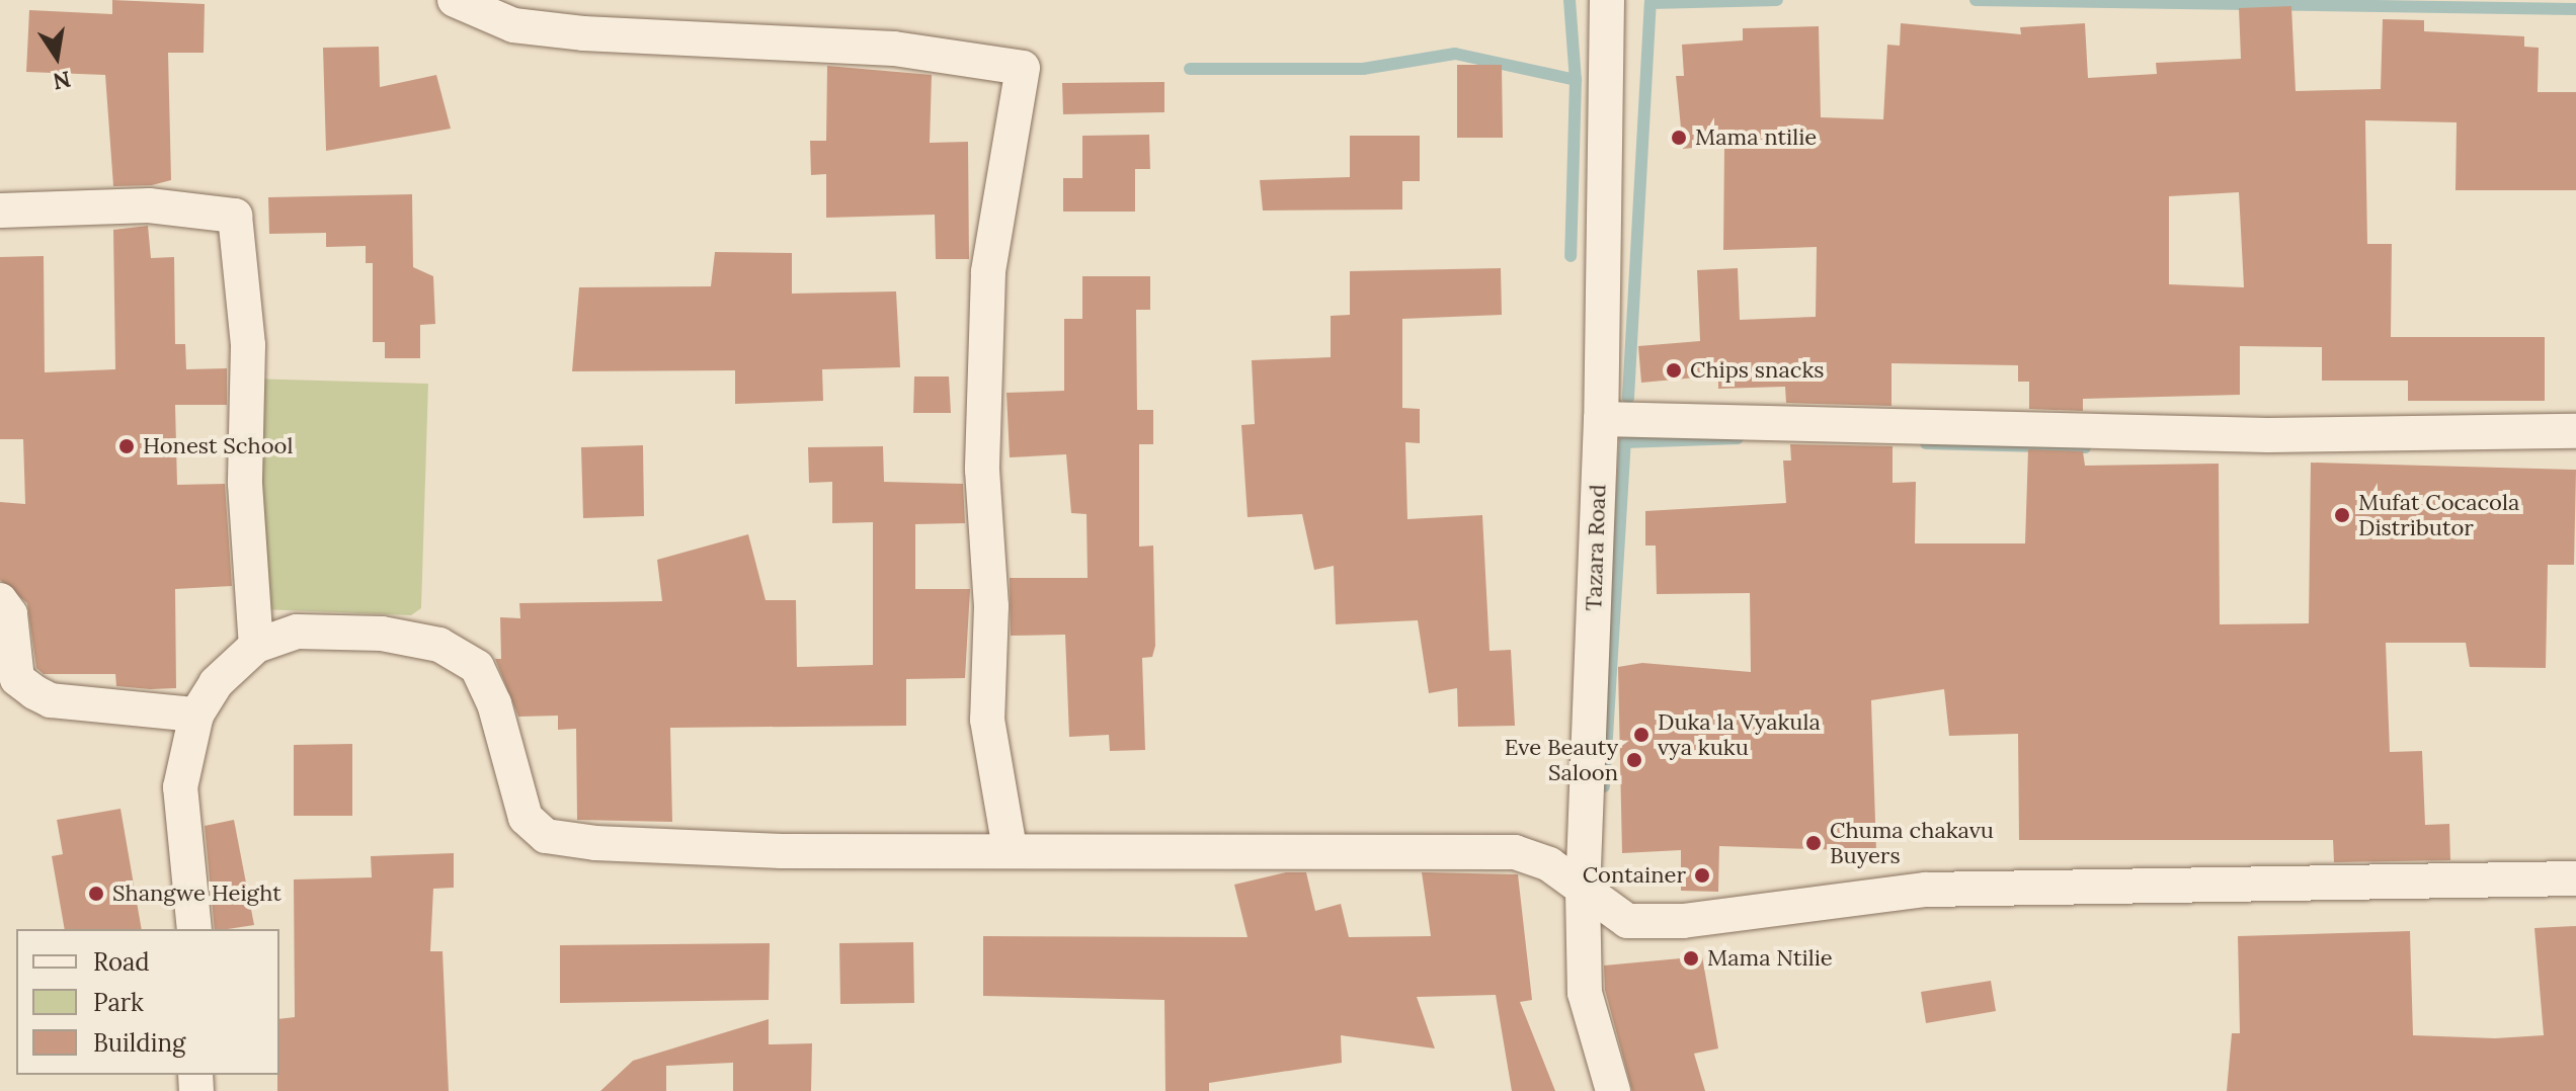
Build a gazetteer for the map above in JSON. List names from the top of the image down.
{
  "streets": {
    "street": ["Tazara Road"]
  },
  "places": [
    "Mama ntilie",
    "Chips snacks",
    "Honest School",
    "Mufat Cocacola Distributor",
    "Duka la Vyakula vya kuku",
    "Eve Beauty Saloon",
    "Chuma chakavu Buyers",
    "Container",
    "Shangwe Height",
    "Mama Ntilie"
  ],
  "legend": ["Road", "Park", "Building"],
  "north": "bottom"
}
